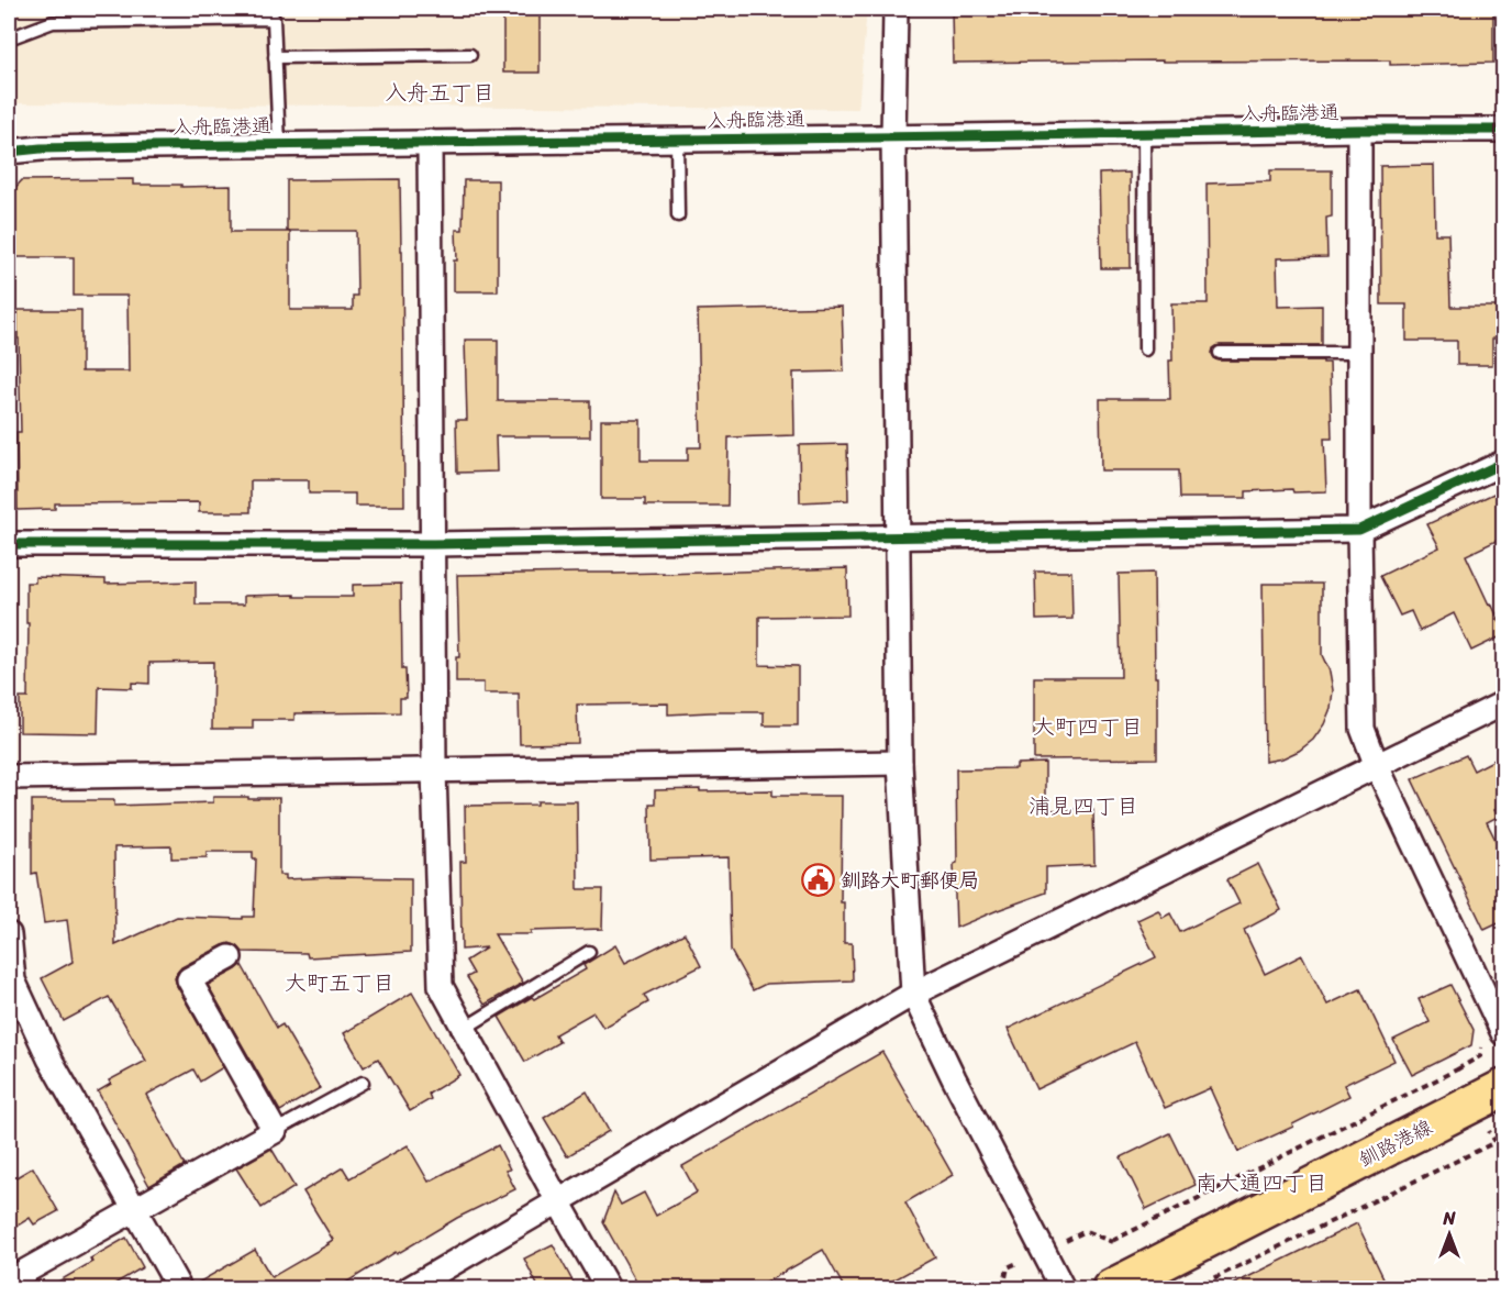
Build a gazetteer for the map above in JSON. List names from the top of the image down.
{
  "streets": {
    "main road": ["釧路港線"],
    "street": ["入舟臨港通"]
  },
  "districts": [
    "入舟五丁目",
    "大町四丁目",
    "浦見四丁目",
    "大町五丁目",
    "南大通四丁目"
  ],
  "places": {
    "public building": ["釧路大町郵便局"]
  },
  "north": "top"
}
